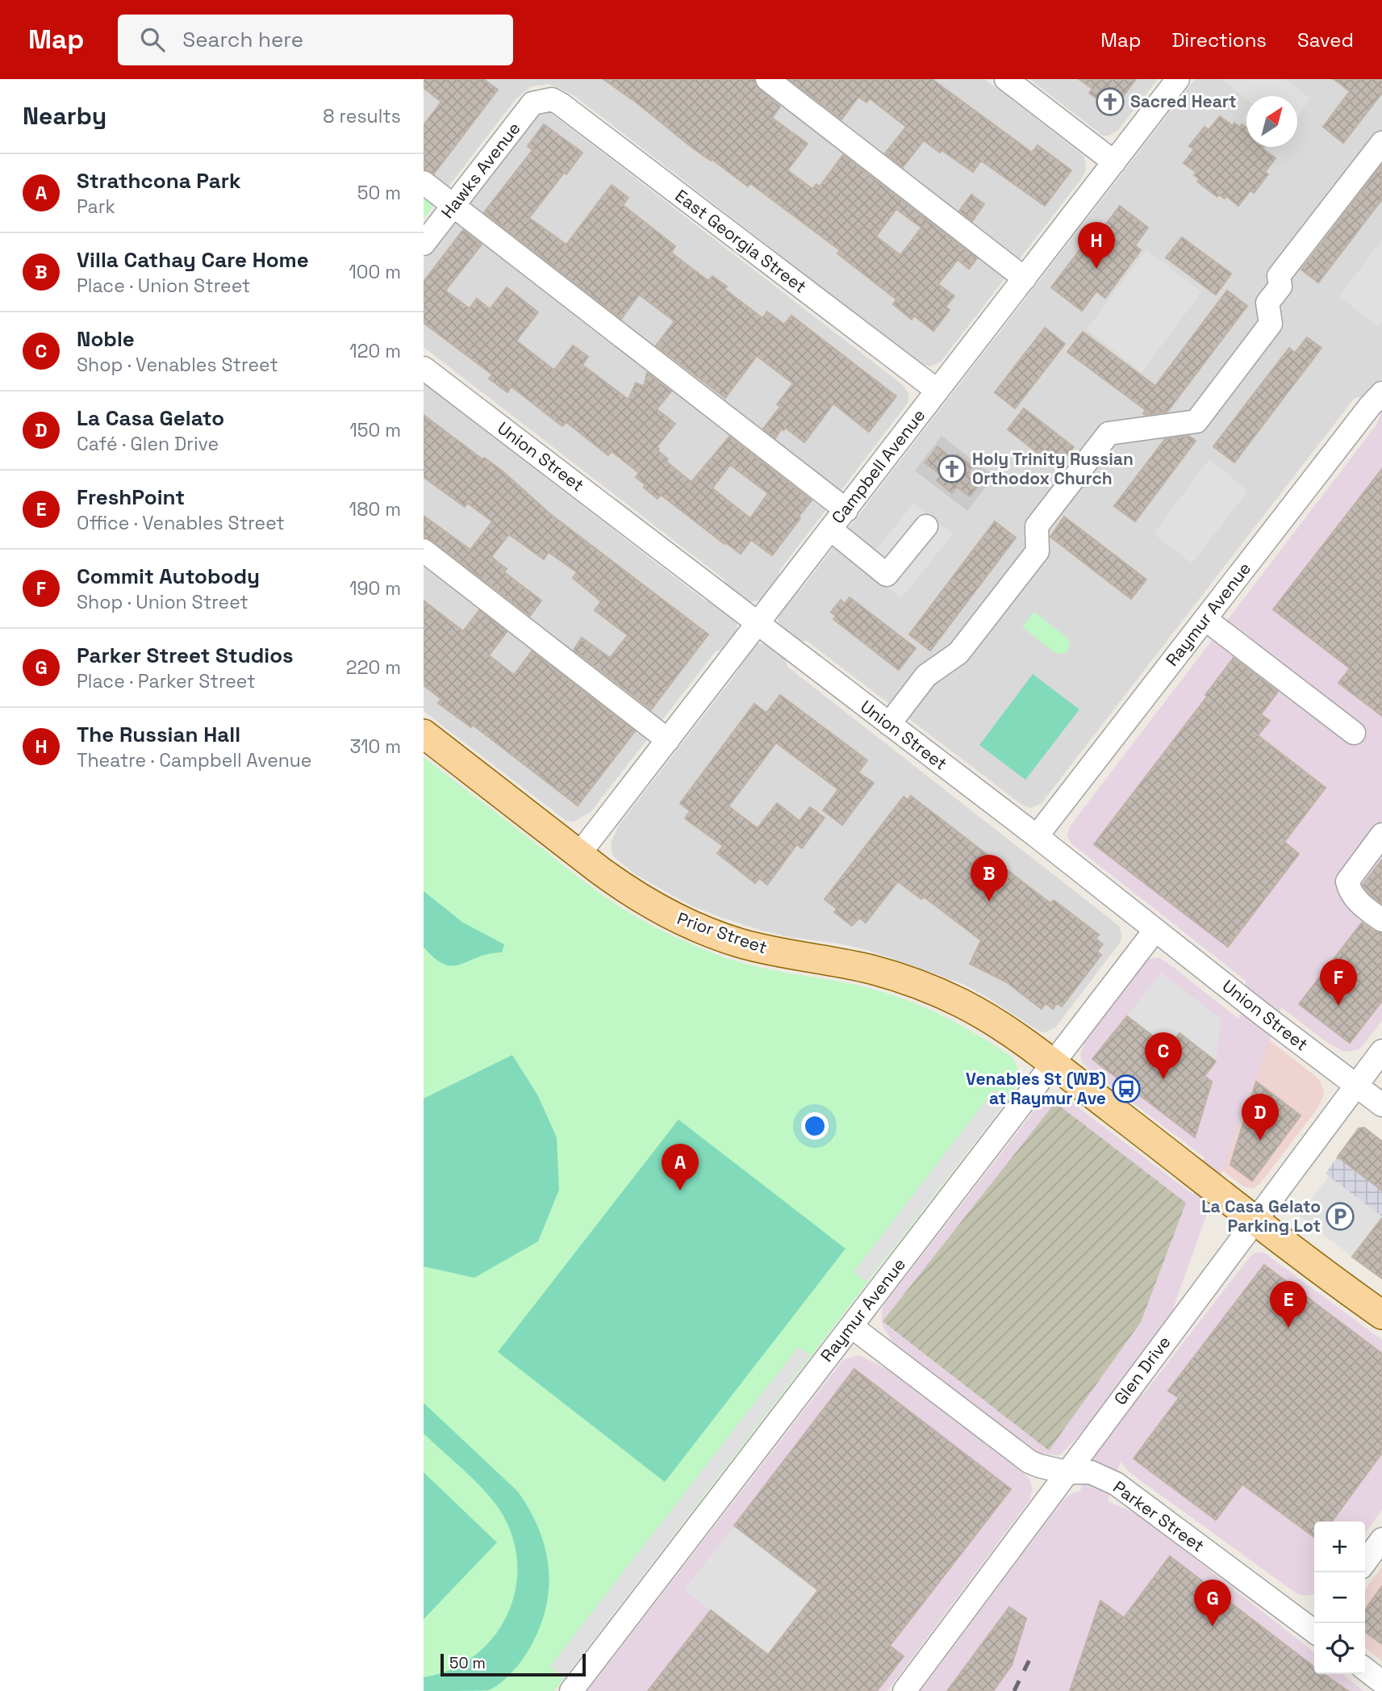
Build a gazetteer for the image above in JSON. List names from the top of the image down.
{
  "streets": {
    "main road": ["Prior Street"],
    "street": [
      "Hawks Avenue",
      "East Georgia Street",
      "Union Street",
      "Campbell Avenue",
      "Raymur Avenue",
      "Glen Drive",
      "Parker Street"
    ]
  },
  "crossings": [
    ["Hawks Avenue", "East Georgia Street"],
    ["East Georgia Street", "Campbell Avenue"],
    ["Union Street", "Campbell Avenue"],
    ["Union Street", "Raymur Avenue"],
    ["Union Street", "Glen Drive"],
    ["Campbell Avenue", "Prior Street"],
    ["Raymur Avenue", "Prior Street"],
    ["Raymur Avenue", "Parker Street"],
    ["Prior Street", "Glen Drive"],
    ["Glen Drive", "Parker Street"]
  ],
  "places": {
    "church": ["Sacred Heart", "Holy Trinity Russian Orthodox Church"],
    "bus stop": ["Venables St (WB) at Raymur Ave"],
    "parking": ["La Casa Gelato Parking Lot"]
  },
  "scale_bar": "50 m",
  "north": "top right",
  "page": {
    "header": "Map",
    "search": "Search here",
    "nav": ["Map", "Directions", "Saved"],
    "heading": ["Nearby", "8 results"],
    "list": [
      {
        "mark": "A",
        "name": "Strathcona Park",
        "note": "Park",
        "value": "50 m"
      },
      {
        "mark": "B",
        "name": "Villa Cathay Care Home",
        "note": "Place · Union Street",
        "value": "100 m"
      },
      {
        "mark": "C",
        "name": "Noble",
        "note": "Shop · Venables Street",
        "value": "120 m"
      },
      {
        "mark": "D",
        "name": "La Casa Gelato",
        "note": "Café · Glen Drive",
        "value": "150 m"
      },
      {
        "mark": "E",
        "name": "FreshPoint",
        "note": "Office · Venables Street",
        "value": "180 m"
      },
      {
        "mark": "F",
        "name": "Commit Autobody",
        "note": "Shop · Union Street",
        "value": "190 m"
      },
      {
        "mark": "G",
        "name": "Parker Street Studios",
        "note": "Place · Parker Street",
        "value": "220 m"
      },
      {
        "mark": "H",
        "name": "The Russian Hall",
        "note": "Theatre · Campbell Avenue",
        "value": "310 m"
      }
    ],
    "pins": [
      "H",
      "B",
      "F",
      "C",
      "D",
      "A",
      "E",
      "G"
    ],
    "map_buttons": ["+", "−"],
    "scale": "50 m"
  }
}
